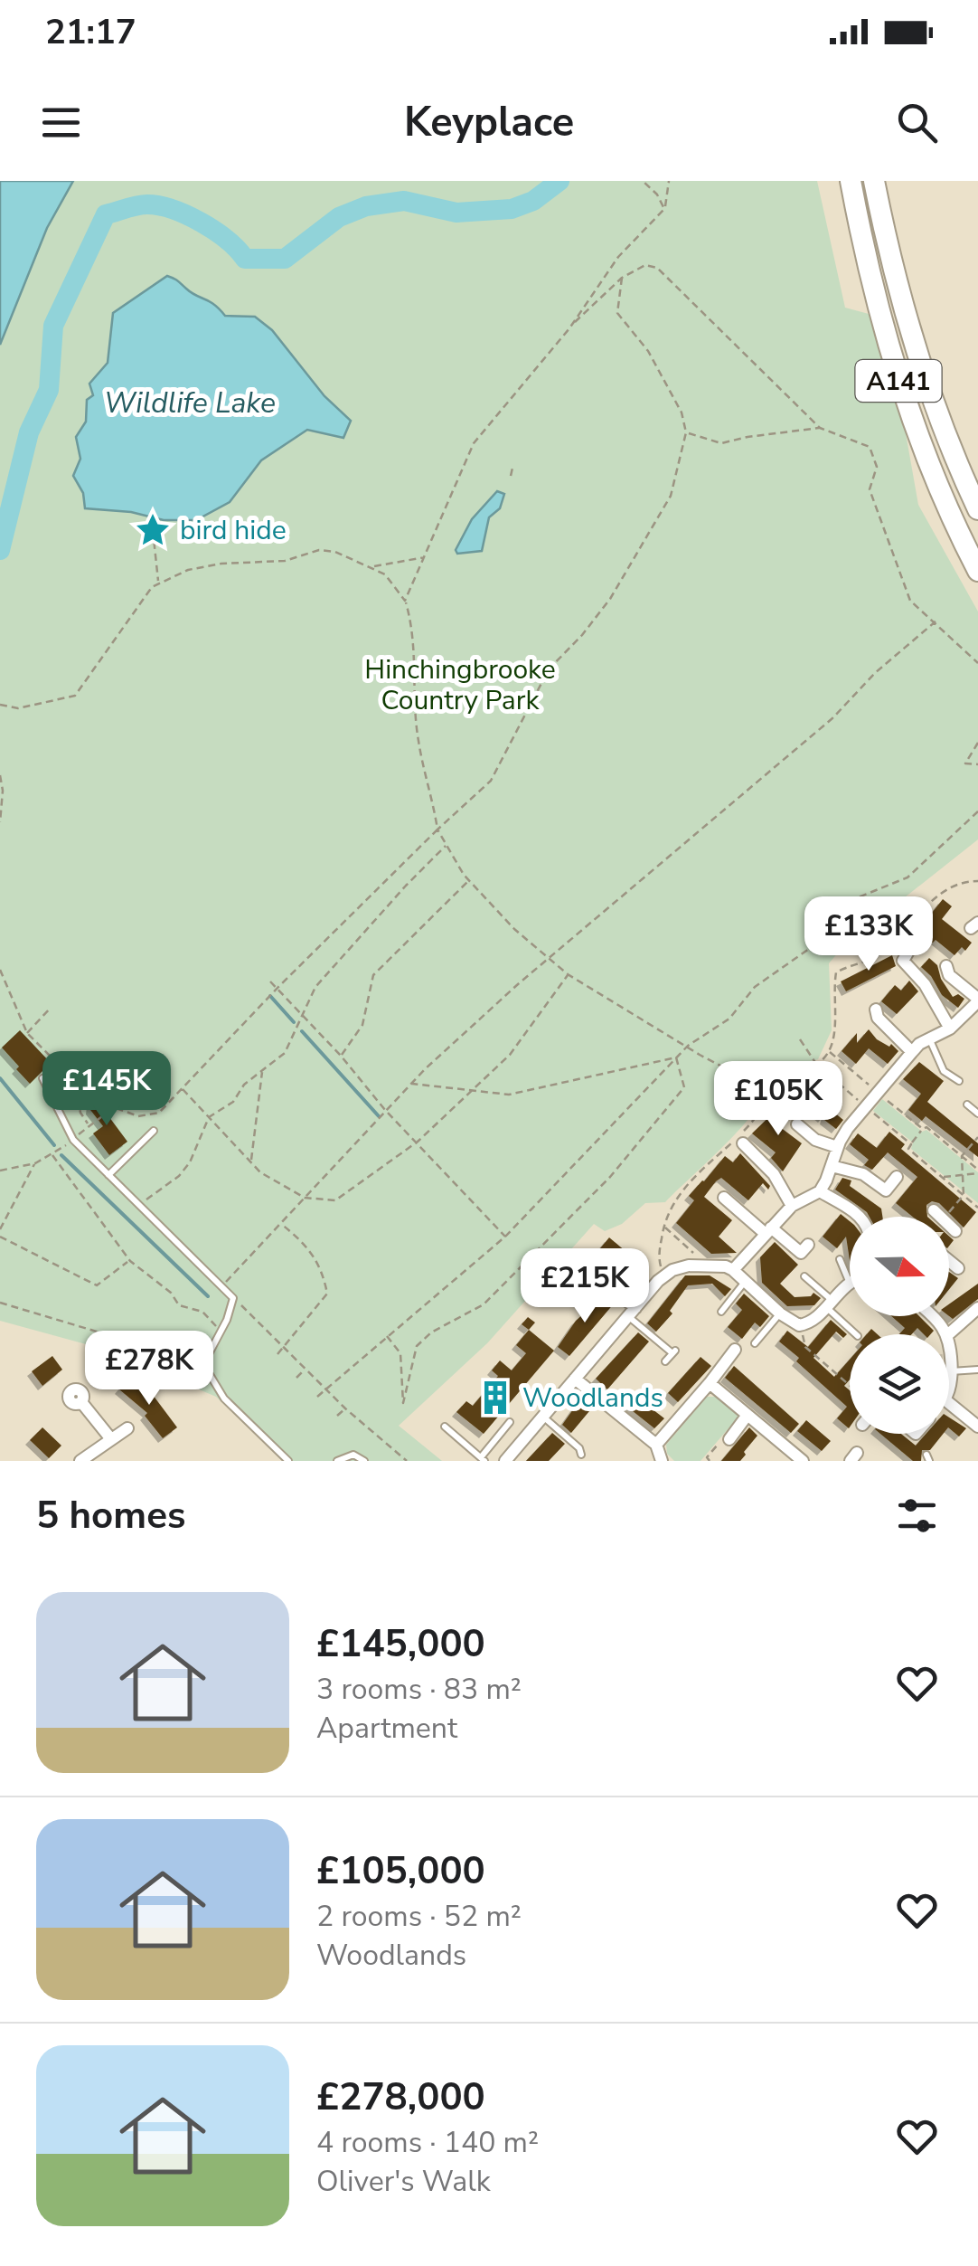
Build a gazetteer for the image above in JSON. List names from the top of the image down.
{
  "streets": {
    "highway": ["A141"]
  },
  "water": ["Wildlife Lake"],
  "parks": ["Hinchingbrooke Country Park"],
  "places": {
    "place": ["bird hide"],
    "building": ["Woodlands"]
  },
  "north": "right",
  "page": {
    "status": "21:17",
    "header": "Keyplace",
    "price": [
      "£133K",
      "£145K",
      "£105K",
      "£215K",
      "£278K"
    ],
    "heading": "5 homes",
    "list": [
      {
        "name": "£145,000",
        "note": "3 rooms · 83 m² · Apartment"
      },
      {
        "name": "£105,000",
        "note": "2 rooms · 52 m² · Woodlands"
      },
      {
        "name": "£278,000",
        "note": "4 rooms · 140 m² · Oliver's Walk"
      }
    ]
  }
}
